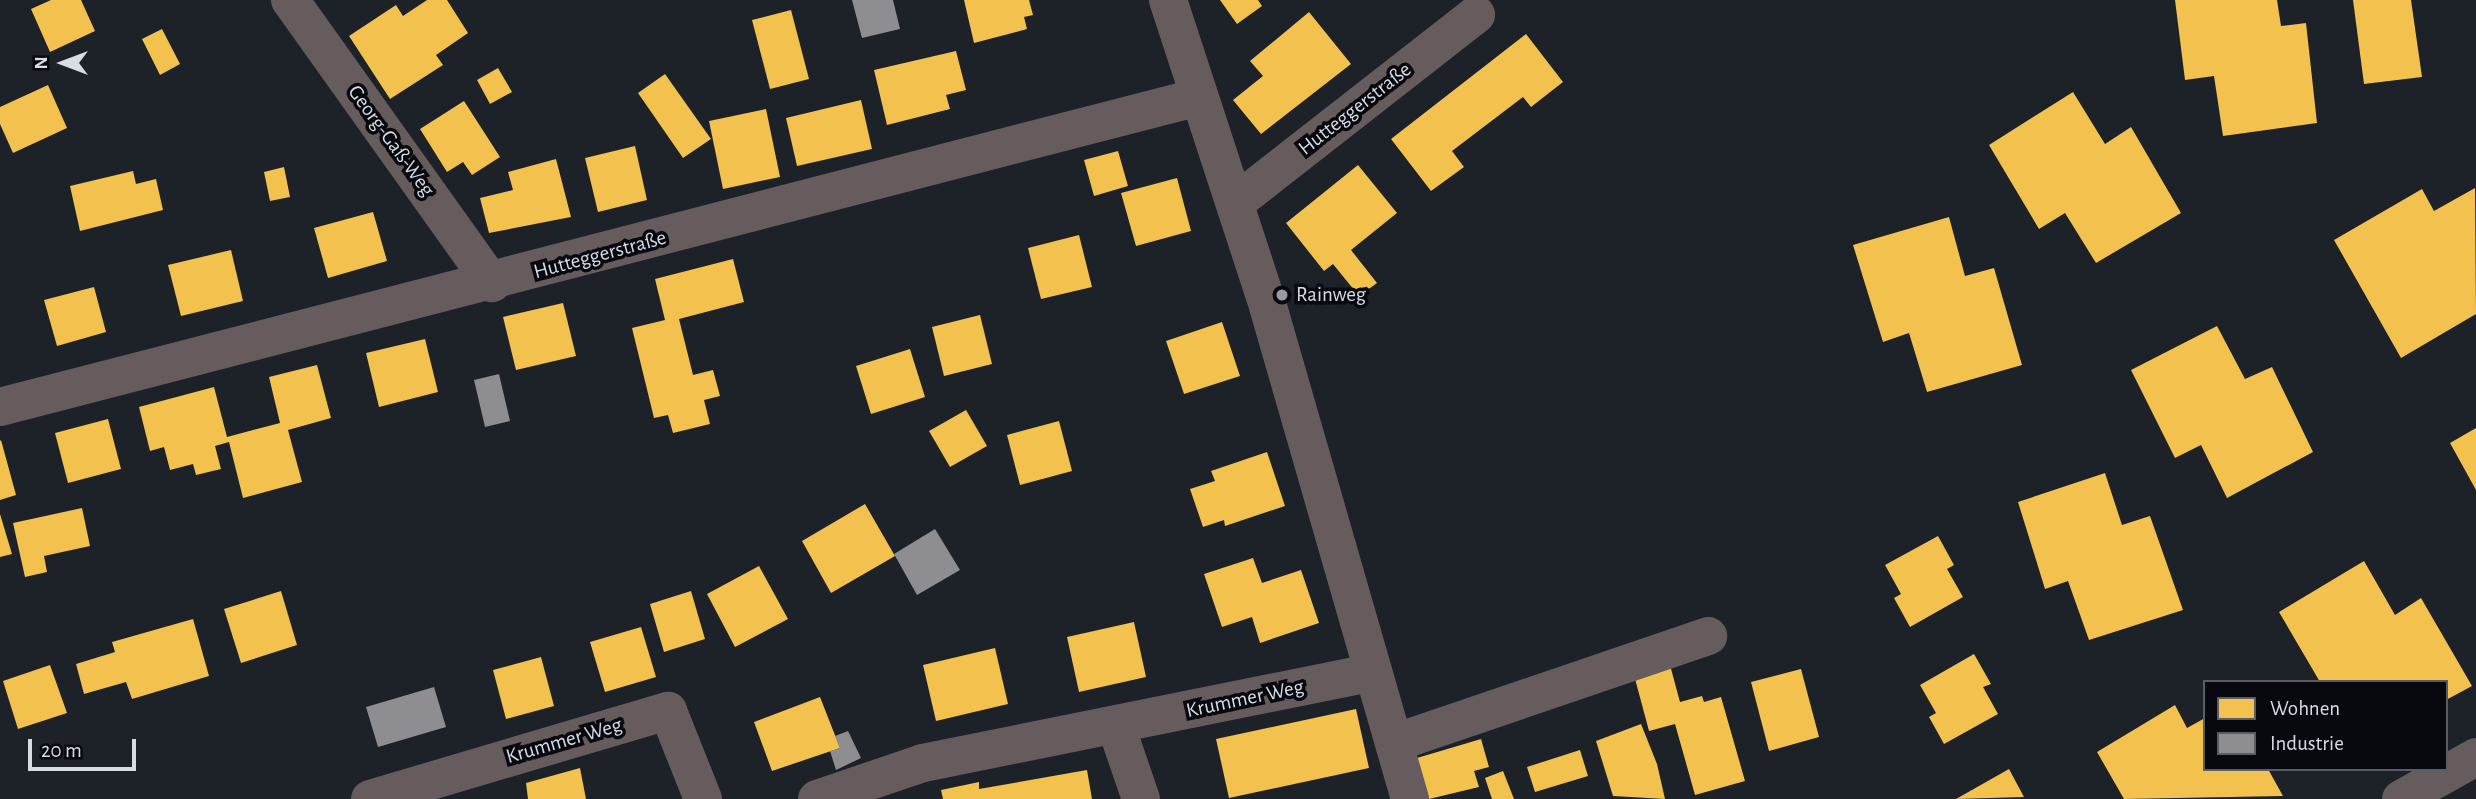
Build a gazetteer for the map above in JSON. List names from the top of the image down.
{
  "streets": {
    "street": ["Hutteggerstraße", "Georg-Gaß-Weg", "Krummer Weg"]
  },
  "crossings": [
    ["Hutteggerstraße", "Georg-Gaß-Weg"]
  ],
  "places": ["Rainweg"],
  "legend": ["Wohnen", "Industrie"],
  "scale_bar": "20 m",
  "north": "left"
}
